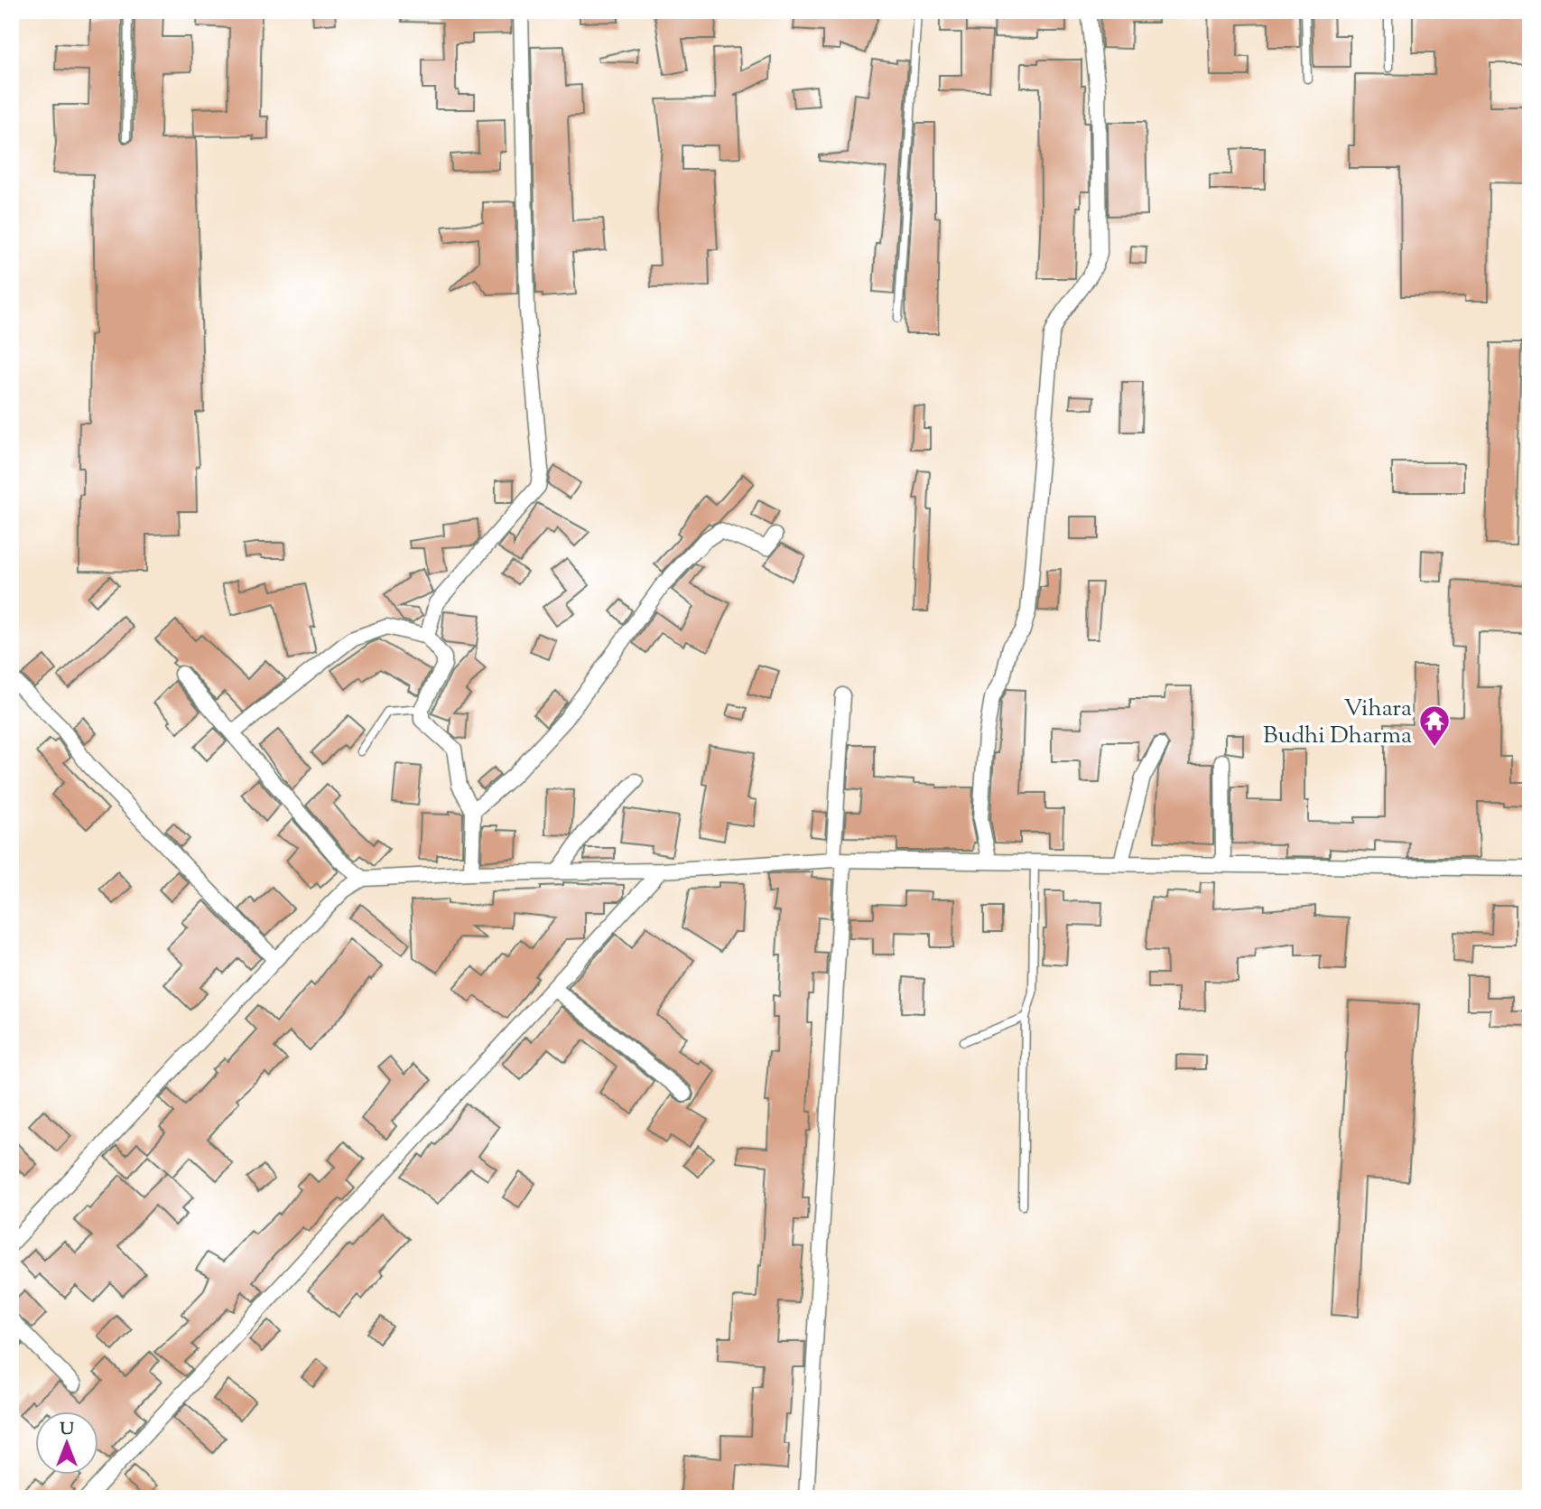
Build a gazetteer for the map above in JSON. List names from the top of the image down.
{
  "places": {
    "temple": ["Vihara Budhi Dharma"]
  },
  "north": "top"
}
